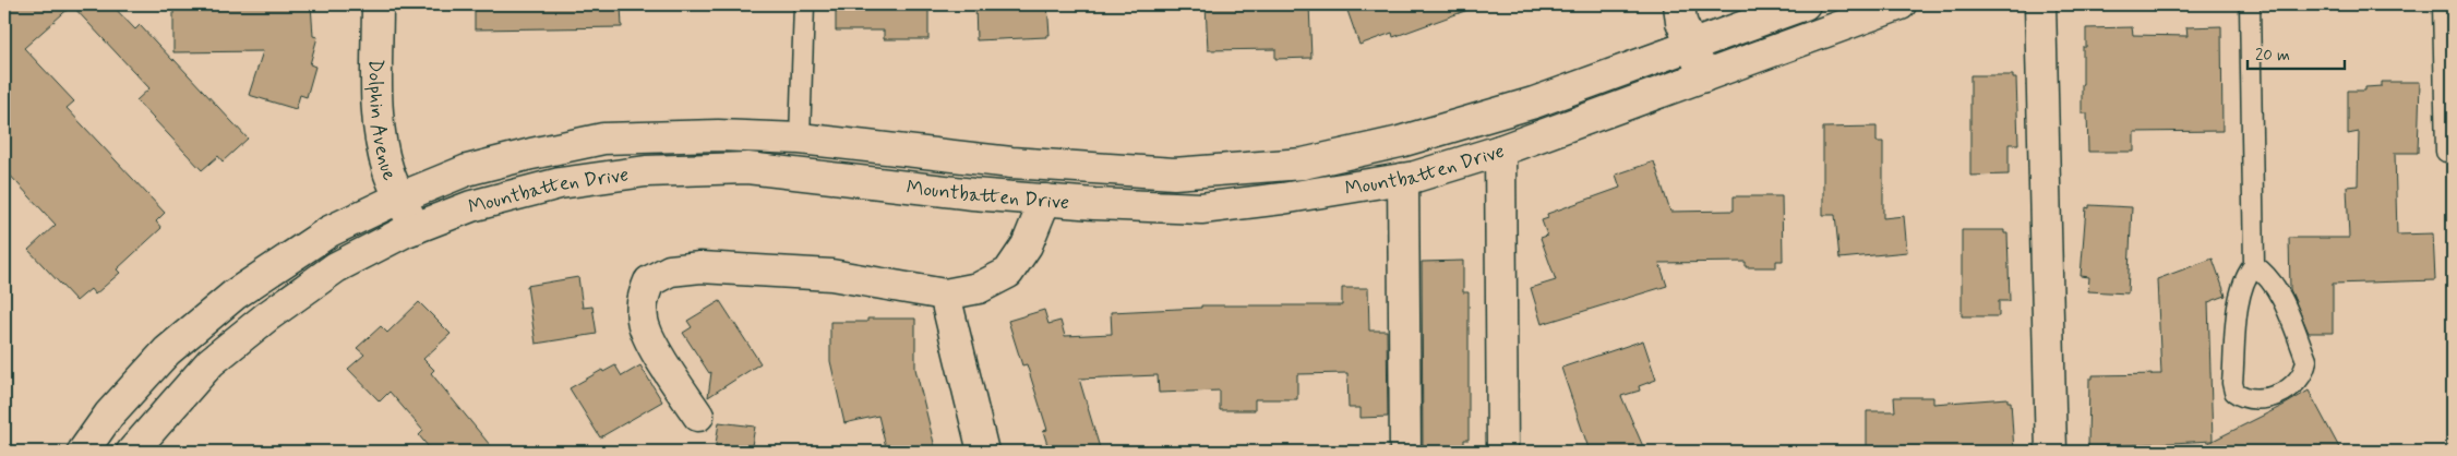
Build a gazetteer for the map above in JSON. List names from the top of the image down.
{
  "streets": {
    "main road": ["Dolphin Avenue", "Mountbatten Drive"]
  },
  "crossings": [
    ["Dolphin Avenue", "Mountbatten Drive"]
  ],
  "scale_bar": "20 m"
}
